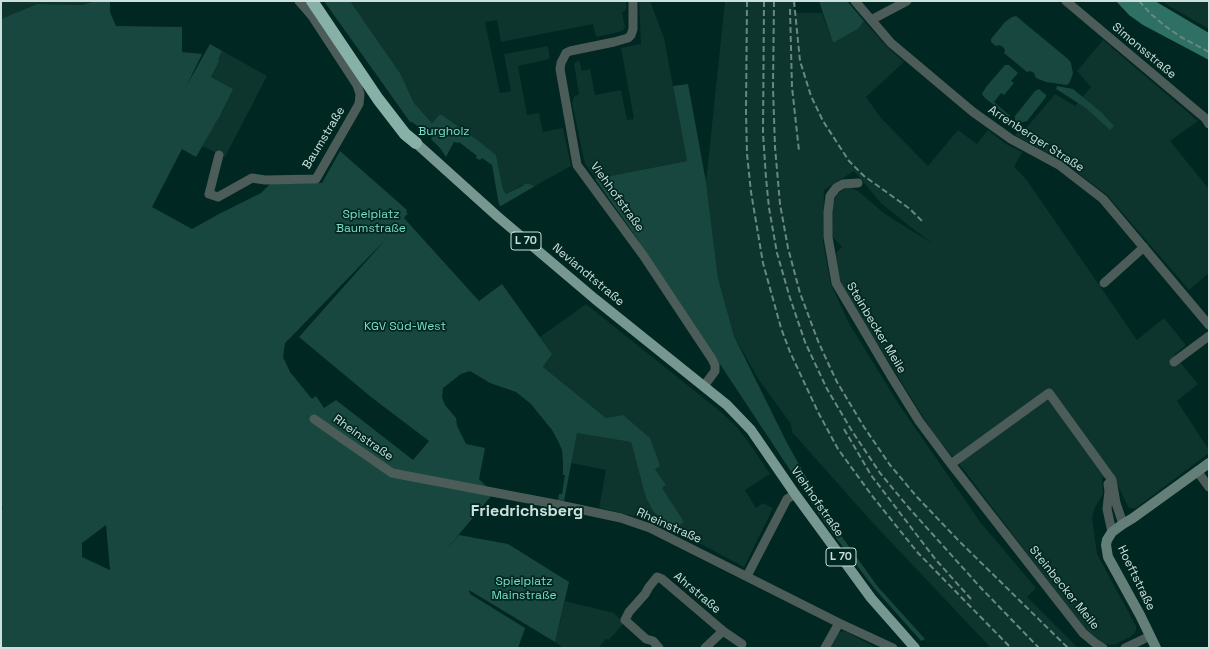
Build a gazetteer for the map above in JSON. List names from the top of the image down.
{
  "streets": {
    "highway": ["L 70"],
    "main road": ["Viehhofstraße", "Neviandtstraße", "Hoeftstraße"],
    "street": [
      "Simonsstraße",
      "Baumstraße",
      "Arrenberger Straße",
      "Steinbecker Meile",
      "Rheinstraße",
      "Ahrstraße"
    ]
  },
  "crossings": [
    ["Viehhofstraße", "Neviandtstraße"],
    ["L 70", "Neviandtstraße"]
  ],
  "districts": ["Friedrichsberg"],
  "parks": [
    "Burgholz",
    "Spielplatz Baumstraße",
    "KGV Süd-West",
    "Spielplatz Mainstraße"
  ]
}
